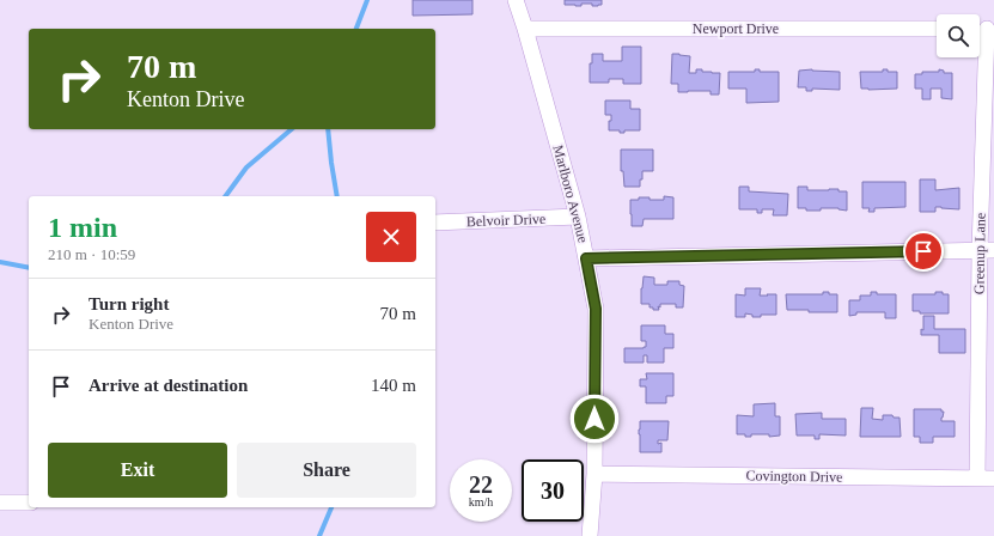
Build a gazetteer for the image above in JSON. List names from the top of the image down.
{
  "streets": {
    "street": [
      "Newport Drive",
      "Marlboro Avenue",
      "Belvoir Drive",
      "Greenup Lane",
      "Covington Drive"
    ]
  },
  "crossings": [
    ["Newport Drive", "Marlboro Avenue"],
    ["Marlboro Avenue", "Belvoir Drive"],
    ["Marlboro Avenue", "Covington Drive"],
    ["Greenup Lane", "Covington Drive"]
  ],
  "page": {
    "turn": ["70 m", "Kenton Drive"],
    "heading": ["1 min", "210 m · 10:59"],
    "list": [
      {
        "name": "Turn right",
        "note": "Kenton Drive",
        "value": "70 m"
      },
      {
        "name": "Arrive at destination",
        "value": "140 m"
      }
    ],
    "buttons": ["Exit", "Share"],
    "speed": "22 km/h",
    "limit": "30"
  }
}
